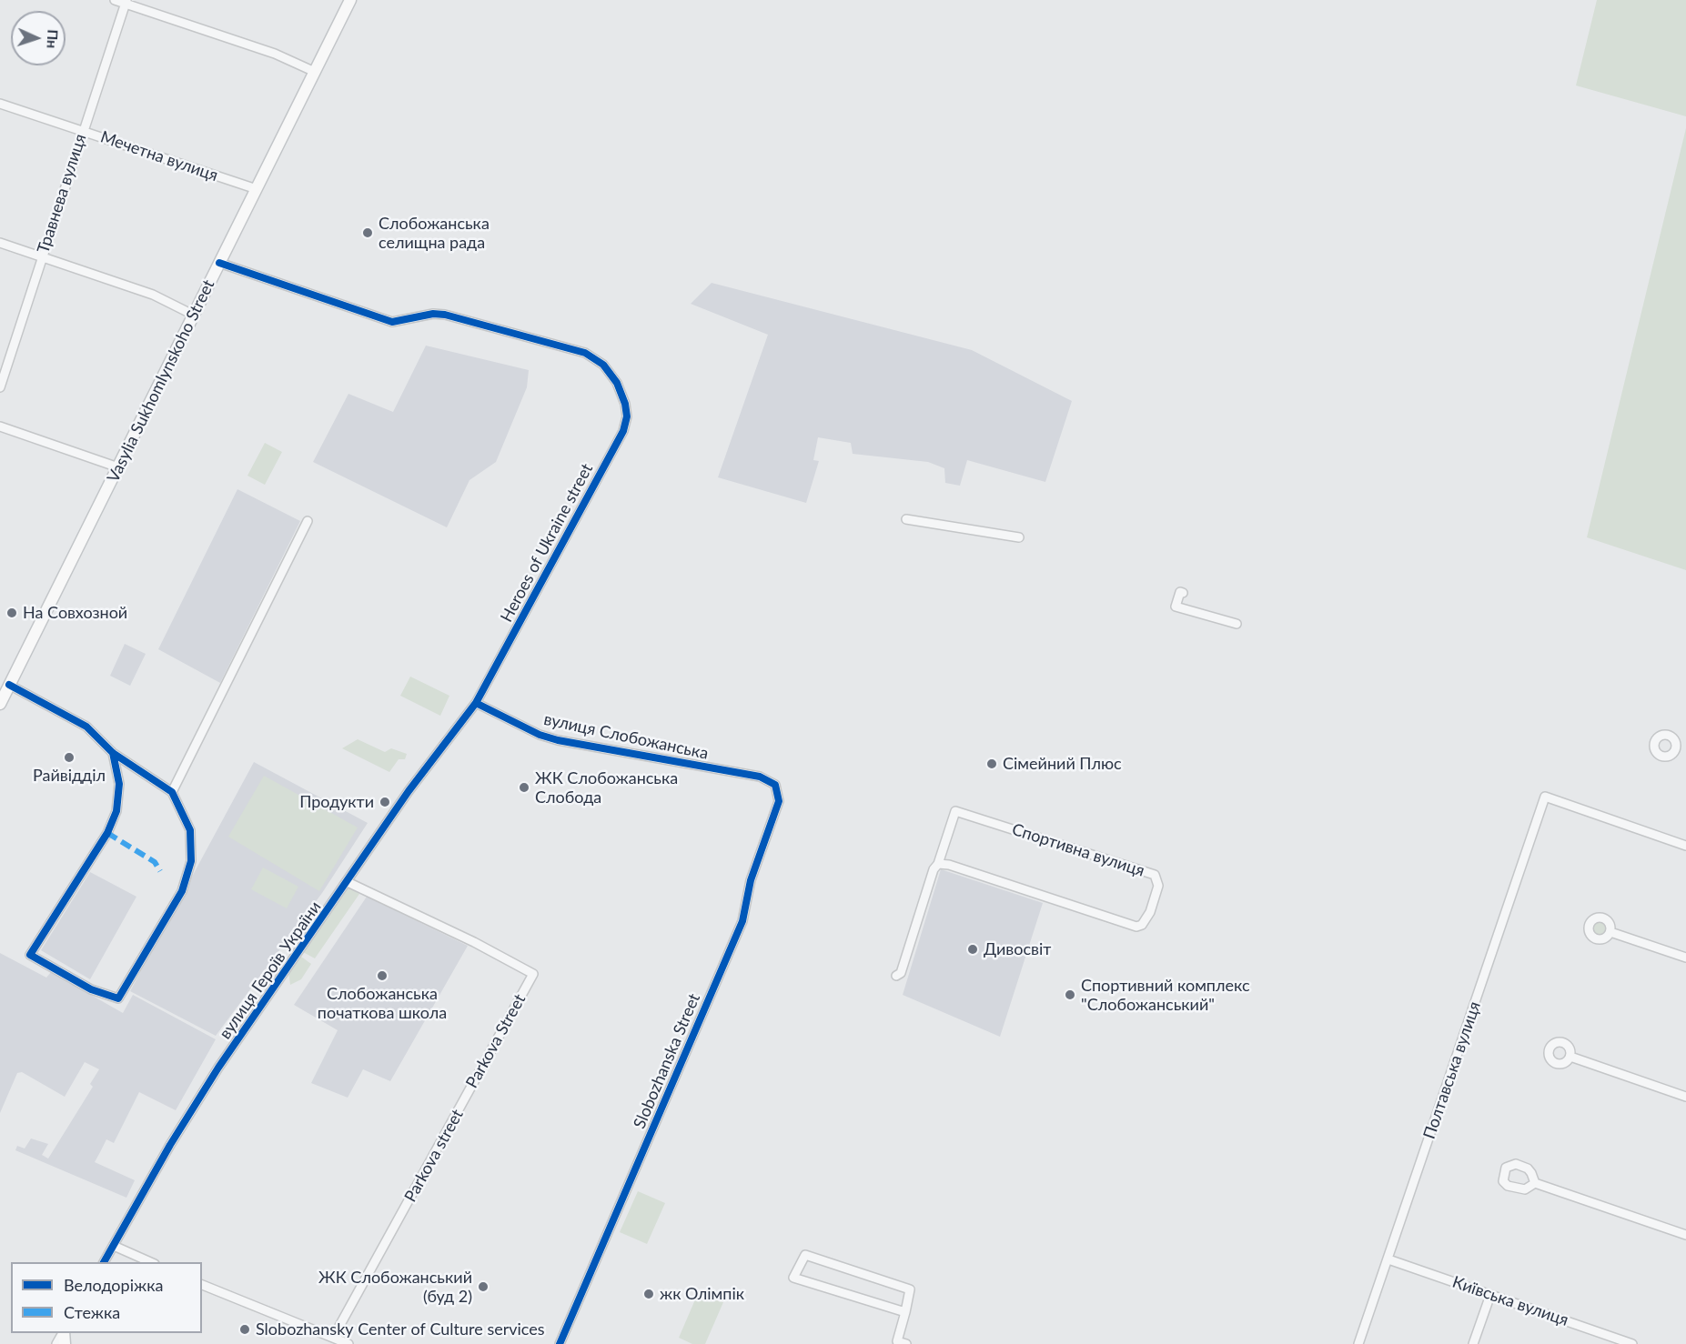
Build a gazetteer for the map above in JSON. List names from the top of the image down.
{
  "streets": {
    "main road": ["Vasylia Sukhomlynskoho Street"],
    "street": [
      "Мечетна вулиця",
      "Травнева вулиця",
      "Heroes of Ukraine street",
      "вулиця Слобожанська",
      "Спортивна вулиця",
      "вулиця Героїв України",
      "Slobozhanska Street",
      "Полтавська вулиця",
      "Parkova street",
      "Київська вулиця"
    ]
  },
  "crossings": [
    ["Мечетна вулиця", "Травнева вулиця"],
    ["Мечетна вулиця", "Vasylia Sukhomlynskoho Street"],
    ["Vasylia Sukhomlynskoho Street", "Heroes of Ukraine street"],
    ["Heroes of Ukraine street", "вулиця Слобожанська"],
    ["Heroes of Ukraine street", "вулиця Героїв України"],
    ["вулиця Слобожанська", "вулиця Героїв України"],
    ["вулиця Слобожанська", "Slobozhanska Street"],
    ["вулиця Героїв України", "Parkova street"],
    ["Полтавська вулиця", "Київська вулиця"]
  ],
  "places": [
    "Слобожанська селищна рада",
    "На Совхозной",
    "Райвідділ",
    "Сімейний Плюс",
    "ЖК Слобожанська Слобода",
    "Продукти",
    "Дивосвіт",
    "Cлобожанська початкова школа",
    "Спортивний комплекс \"Слобожанський\"",
    "ЖК Слобожанський (буд 2)",
    "жк Олімпік",
    "Slobozhansky Center of Culture services"
  ],
  "legend": ["Велодоріжка", "Стежка"],
  "north": "right"
}
